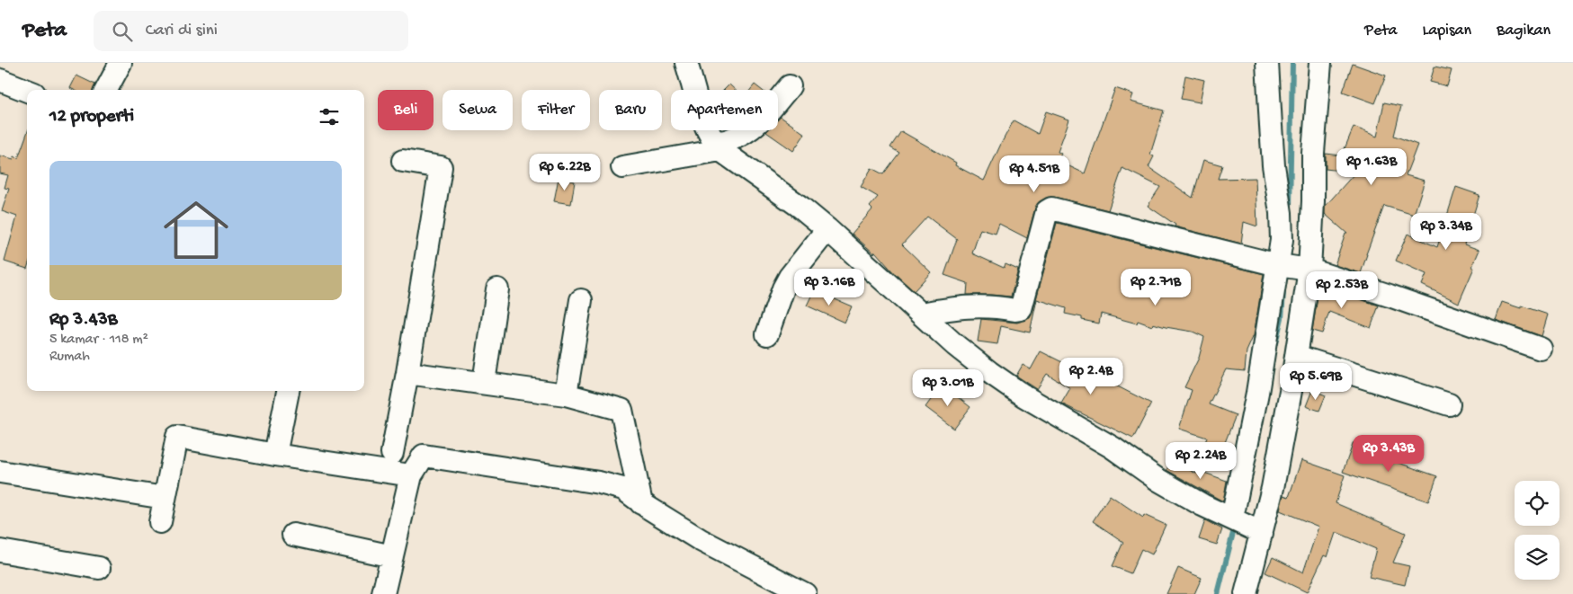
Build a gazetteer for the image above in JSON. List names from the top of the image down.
{
  "page": {
    "header": "Peta",
    "search": "Cari di sini",
    "nav": ["Peta", "Lapisan", "Bagikan"],
    "chip": [
      "Beli",
      "Sewa",
      "Filter",
      "Baru",
      "Apartemen"
    ],
    "heading": "12 properti",
    "list": [
      {
        "name": "Rp 3.43B",
        "note": "5 kamar · 118 m² · Rumah"
      }
    ],
    "price": [
      "Rp 1.63B",
      "Rp 6.22B",
      "Rp 4.51B",
      "Rp 3.34B",
      "Rp 3.16B",
      "Rp 2.71B",
      "Rp 2.53B",
      "Rp 2.4B",
      "Rp 5.69B",
      "Rp 3.01B",
      "Rp 3.43B",
      "Rp 2.24B"
    ]
  }
}
